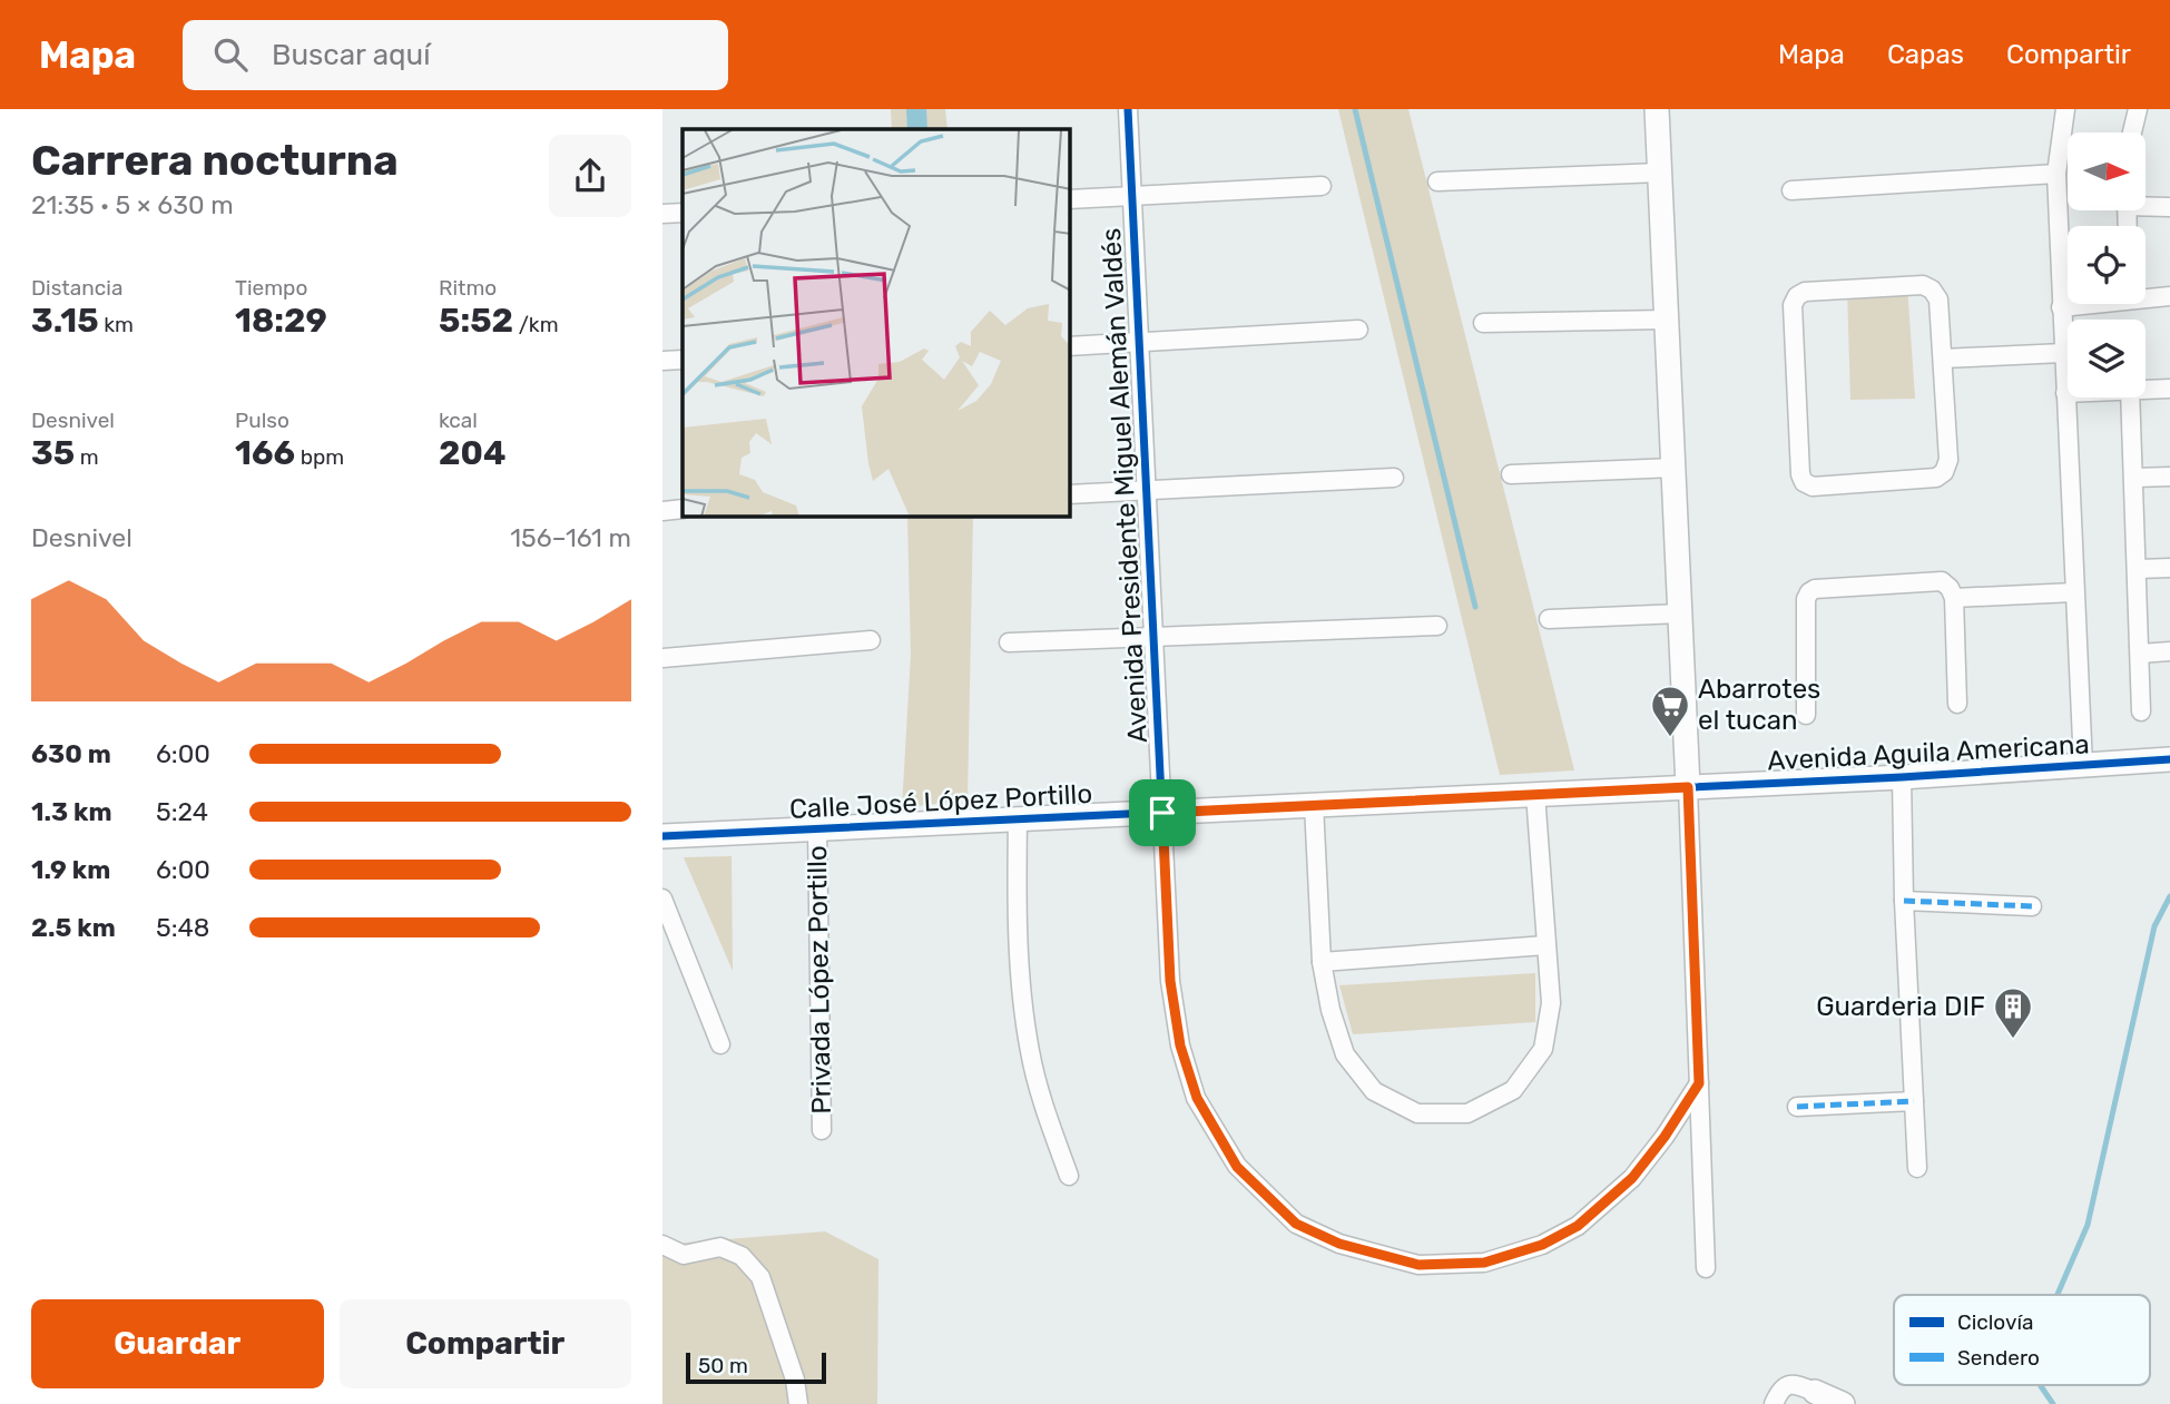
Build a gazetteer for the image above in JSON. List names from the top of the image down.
{
  "streets": {
    "street": [
      "Avenida Presidente Miguel Alemán Valdés",
      "Avenida Aguila Americana",
      "Calle José López Portillo",
      "Privada López Portillo"
    ]
  },
  "crossings": [
    ["Avenida Presidente Miguel Alemán Valdés", "Calle José López Portillo"],
    ["Avenida Aguila Americana", "Calle José López Portillo"],
    ["Calle José López Portillo", "Privada López Portillo"]
  ],
  "places": {
    "supermarket": ["Abarrotes el tucan"],
    "building": ["Guarderia DIF"]
  },
  "legend": ["Ciclovía", "Sendero"],
  "scale_bar": "50 m",
  "north": "right",
  "page": {
    "header": "Mapa",
    "search": "Buscar aquí",
    "nav": ["Mapa", "Capas", "Compartir"],
    "heading": ["Carrera nocturna", "21:35 · 5 × 630 m"],
    "stats": [
      ["Distancia", "3.15 km"],
      ["Tiempo", "18:29"],
      ["Ritmo", "5:52 /km"],
      ["Desnivel", "35 m"],
      ["Pulso", "166 bpm"],
      ["kcal", "204"]
    ],
    "chart": ["Desnivel", "156–161 m"],
    "list": [
      {
        "name": "630 m",
        "note": "6:00"
      },
      {
        "name": "1.3 km",
        "note": "5:24"
      },
      {
        "name": "1.9 km",
        "note": "6:00"
      },
      {
        "name": "2.5 km",
        "note": "5:48"
      }
    ],
    "buttons": ["Guardar", "Compartir"],
    "scale": "50 m"
  }
}
